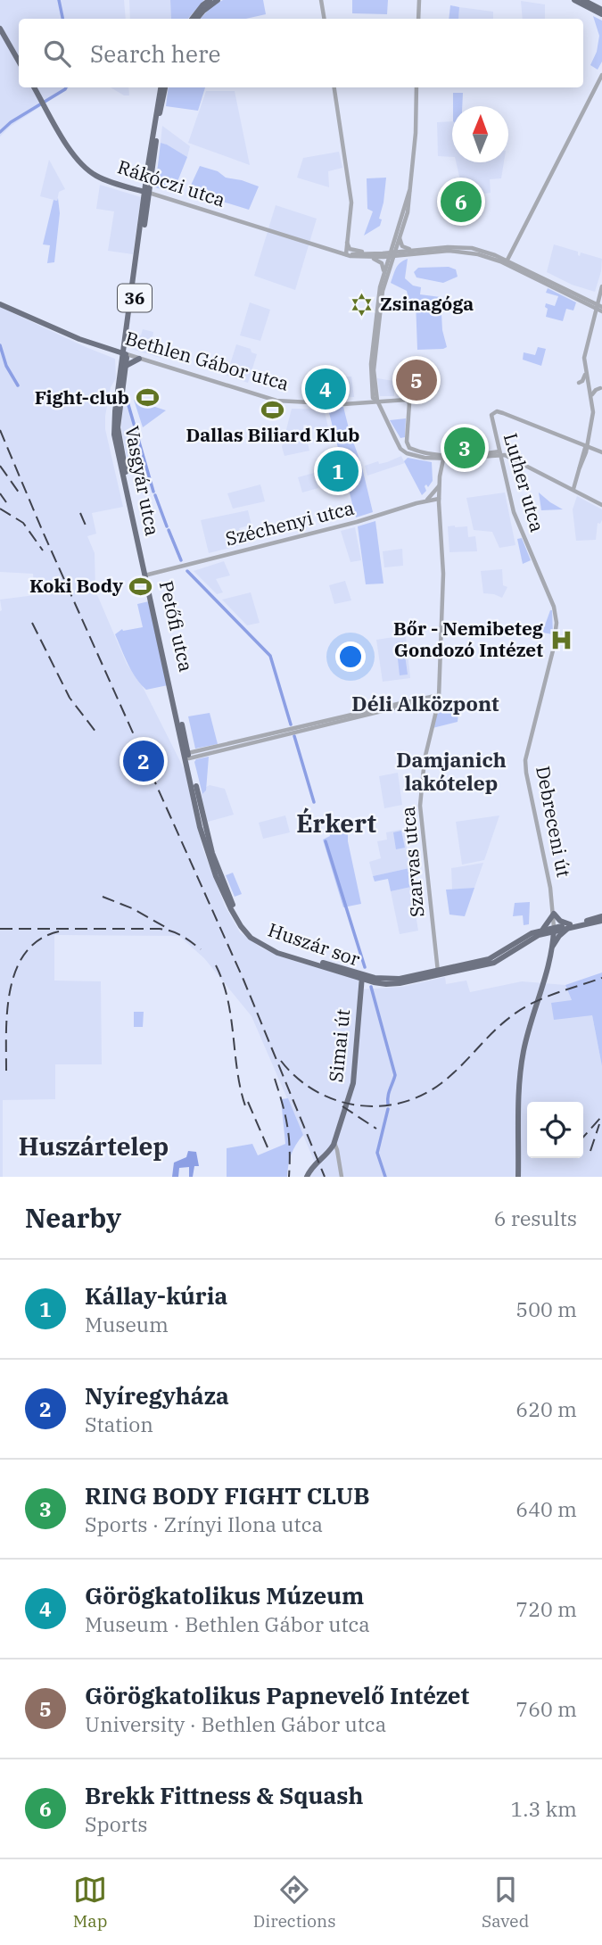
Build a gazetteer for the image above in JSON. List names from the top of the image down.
{
  "streets": {
    "main road": [
      "Rákóczi utca",
      "36",
      "Bethlen Gábor utca",
      "Vasgyár utca",
      "Petőfi utca",
      "Debreceni út",
      "Huszár sor",
      "Simai út"
    ],
    "street": ["Luther utca", "Széchenyi utca", "Szarvas utca"]
  },
  "crossings": [
    ["Rákóczi utca", "36"],
    ["36", "Bethlen Gábor utca"],
    ["36", "Vasgyár utca"],
    ["Bethlen Gábor utca", "Vasgyár utca"],
    ["Bethlen Gábor utca", "Szarvas utca"],
    ["Vasgyár utca", "Széchenyi utca"],
    ["Vasgyár utca", "Petőfi utca"],
    ["Luther utca", "Debreceni út"],
    ["Széchenyi utca", "Petőfi utca"],
    ["Széchenyi utca", "Szarvas utca"],
    ["Petőfi utca", "Huszár sor"],
    ["Huszár sor", "Simai út"]
  ],
  "districts": [
    "Déli Alközpont",
    "Damjanich lakótelep",
    "Érkert",
    "Huszártelep"
  ],
  "places": {
    "synagogue": ["Zsinagóga"],
    "sports": ["Fight-club", "Dallas Biliard Klub", "Koki Body"],
    "hospital": ["Bőr - Nemibeteg Gondozó Intézet"]
  },
  "north": "top",
  "page": {
    "search": "Search here",
    "pins": [
      "6",
      "5",
      "4",
      "3",
      "1",
      "2"
    ],
    "heading": ["Nearby", "6 results"],
    "list": [
      {
        "mark": "1",
        "name": "Kállay-kúria",
        "note": "Museum",
        "value": "500 m"
      },
      {
        "mark": "2",
        "name": "Nyíregyháza",
        "note": "Station",
        "value": "620 m"
      },
      {
        "mark": "3",
        "name": "RING BODY FIGHT CLUB",
        "note": "Sports · Zrínyi Ilona utca",
        "value": "640 m"
      },
      {
        "mark": "4",
        "name": "Görögkatolikus Múzeum",
        "note": "Museum · Bethlen Gábor utca",
        "value": "720 m"
      },
      {
        "mark": "5",
        "name": "Görögkatolikus Papnevelő Intézet",
        "note": "University · Bethlen Gábor utca",
        "value": "760 m"
      },
      {
        "mark": "6",
        "name": "Brekk Fittness & Squash",
        "note": "Sports",
        "value": "1.3 km"
      }
    ],
    "nav": ["Map", "Directions", "Saved"]
  }
}
